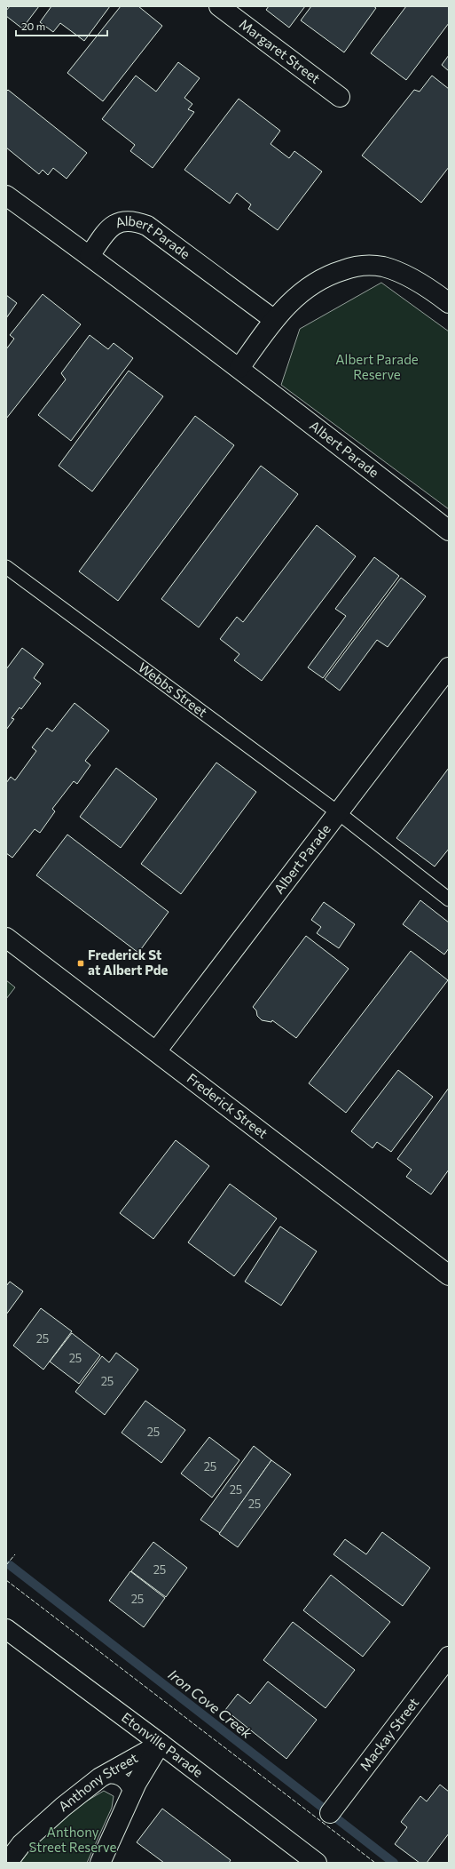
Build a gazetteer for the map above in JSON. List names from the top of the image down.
{
  "streets": {
    "street": [
      "Margaret Street",
      "Albert Parade",
      "Frederick Street",
      "Mackay Street",
      "Etonville Parade",
      "Anthony Street"
    ],
    "lane": ["Webbs Street"]
  },
  "crossings": [
    ["Albert Parade", "Webbs Street"],
    ["Albert Parade", "Frederick Street"],
    ["Etonville Parade", "Anthony Street"]
  ],
  "water": ["Iron Cove Creek"],
  "parks": ["Albert Parade Reserve", "Anthony Street Reserve"],
  "places": {
    "transit": ["Frederick St at Albert Pde"]
  },
  "house_numbers": [
    "25",
    "25",
    "25",
    "25",
    "25",
    "25",
    "25",
    "25",
    "25"
  ],
  "scale_bar": "20 m"
}
